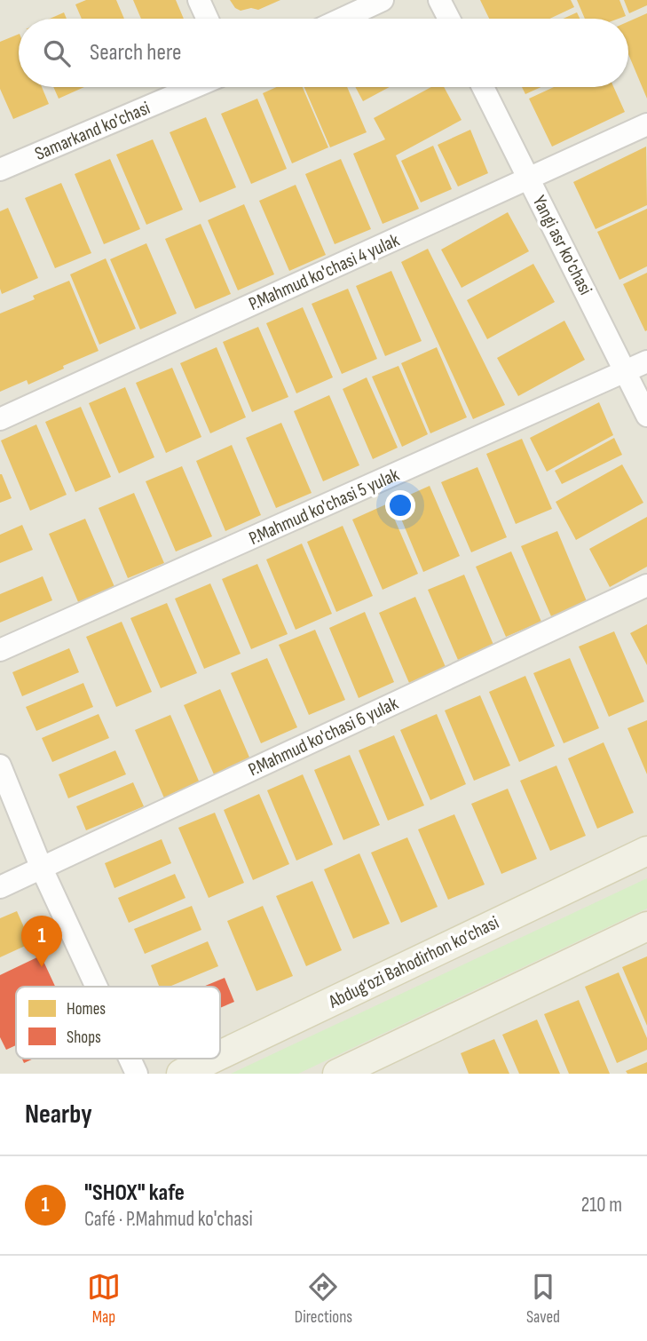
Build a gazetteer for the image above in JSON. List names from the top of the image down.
{
  "streets": {
    "main road": ["Abdug’ozi Bahodirhon ko’chasi"],
    "street": [
      "Samarkand ko'chasi",
      "Yangi asr ko'chasi",
      "P.Mahmud ko'chasi 4 yulak",
      "P.Mahmud ko'chasi 5 yulak",
      "P.Mahmud ko'chasi 6 yulak"
    ]
  },
  "crossings": [
    ["Yangi asr ko'chasi", "P.Mahmud ko'chasi 4 yulak"],
    ["Yangi asr ko'chasi", "P.Mahmud ko'chasi 5 yulak"]
  ],
  "legend": ["Homes", "Shops"],
  "page": {
    "search": "Search here",
    "pins": "1",
    "heading": "Nearby",
    "list": [
      {
        "mark": "1",
        "name": "\"SHOX\" kafe",
        "note": "Café · P.Mahmud ko'chasi",
        "value": "210 m"
      }
    ],
    "nav": ["Map", "Directions", "Saved"]
  }
}
